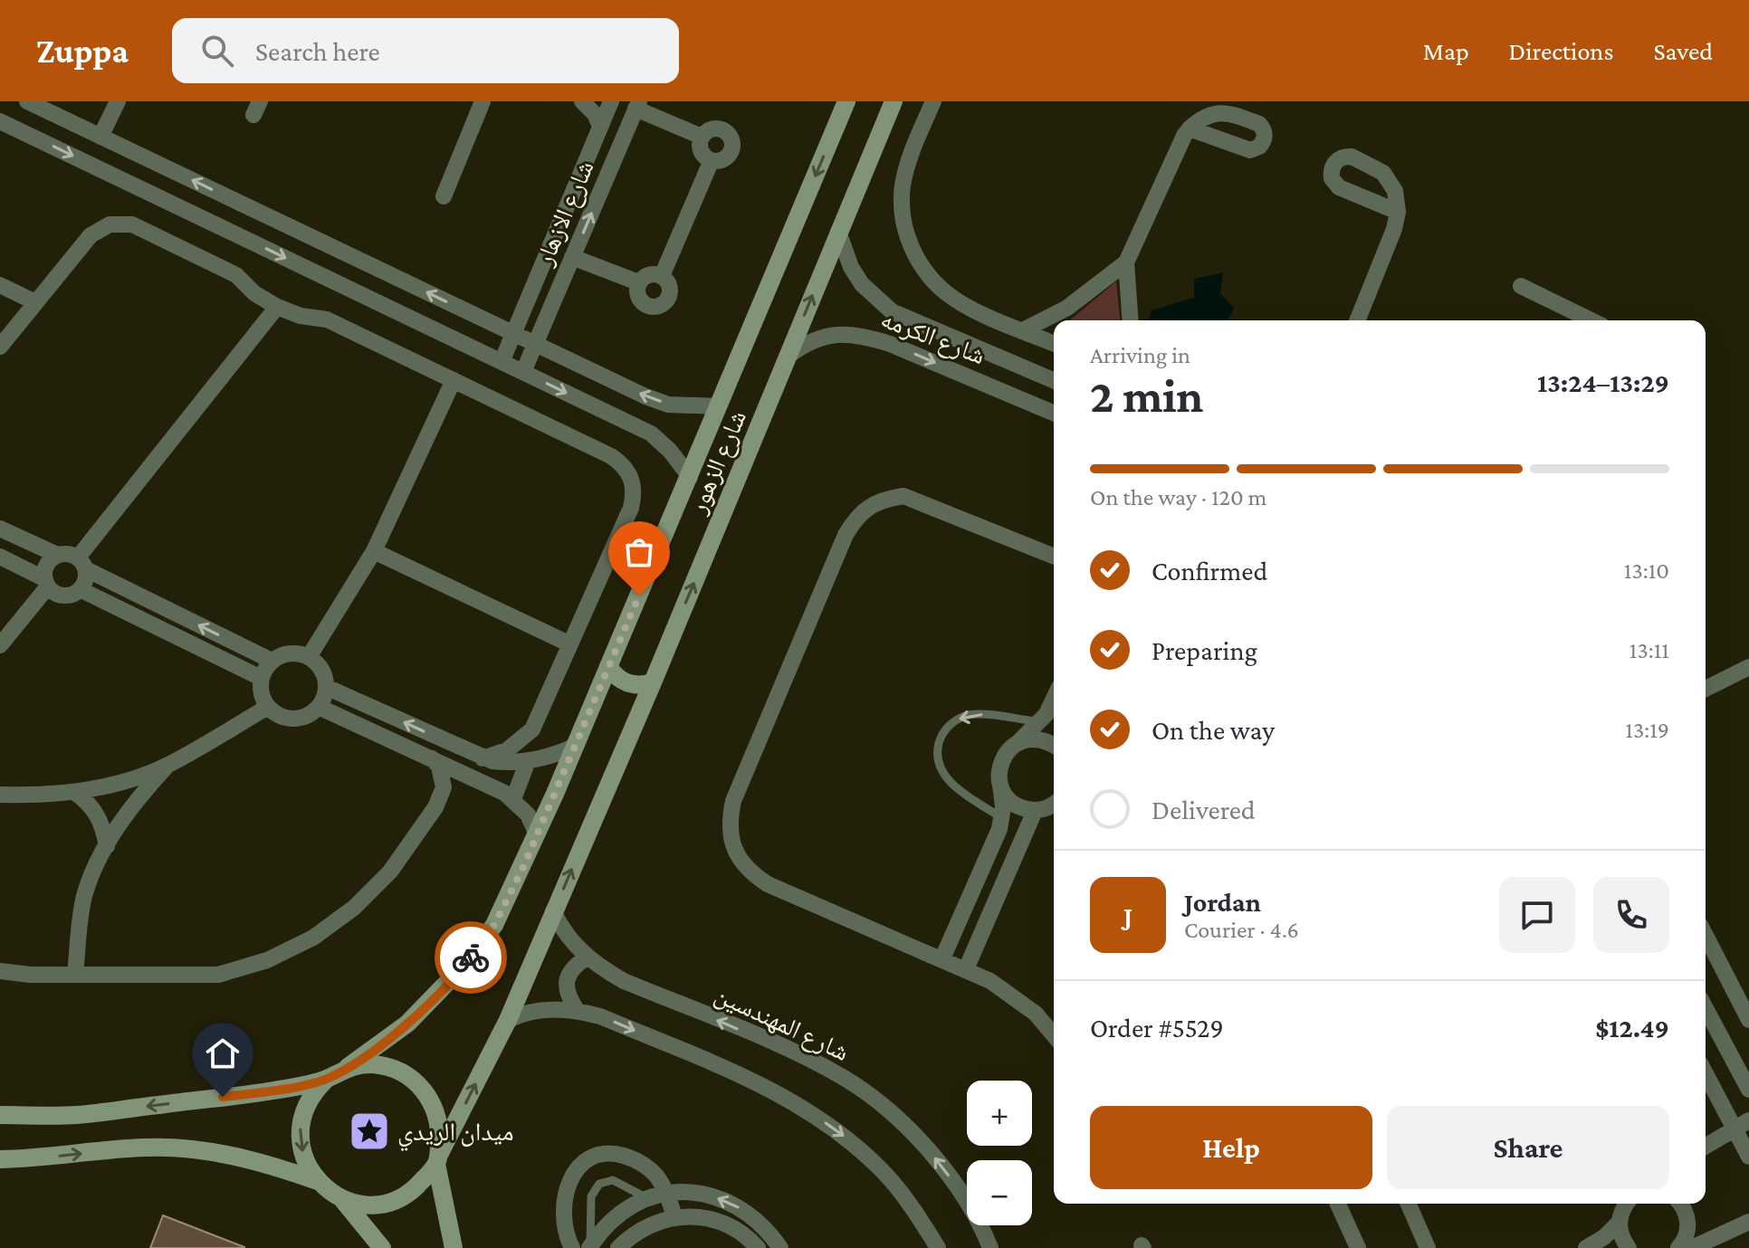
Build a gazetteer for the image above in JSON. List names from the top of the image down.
{
  "streets": {
    "main road": ["شارع الزهور"],
    "street": ["شارع الازهار", "شارع الكرمه", "شارع المهندسين"]
  },
  "crossings": [
    ["شارع الكرمه", "شارع الزهور"],
    ["شارع الزهور", "شارع المهندسين"]
  ],
  "one_way": ["شارع الكرمه"],
  "places": {
    "place": ["ميدان الريدي"]
  },
  "page": {
    "header": "Zuppa",
    "search": "Search here",
    "nav": ["Map", "Directions", "Saved"],
    "heading": ["2 min", "Arriving in", "13:24–13:29"],
    "panel": [
      "Jordan",
      "Courier · 4.6",
      "Order #5529",
      "$12.49"
    ],
    "bar": "On the way · 120 m",
    "list": [
      ["Confirmed", "13:10"],
      ["Preparing", "13:11"],
      ["On the way", "13:19"],
      "Delivered"
    ],
    "round": "J",
    "map_buttons": ["+", "−"],
    "buttons": ["Help", "Share"]
  }
}
